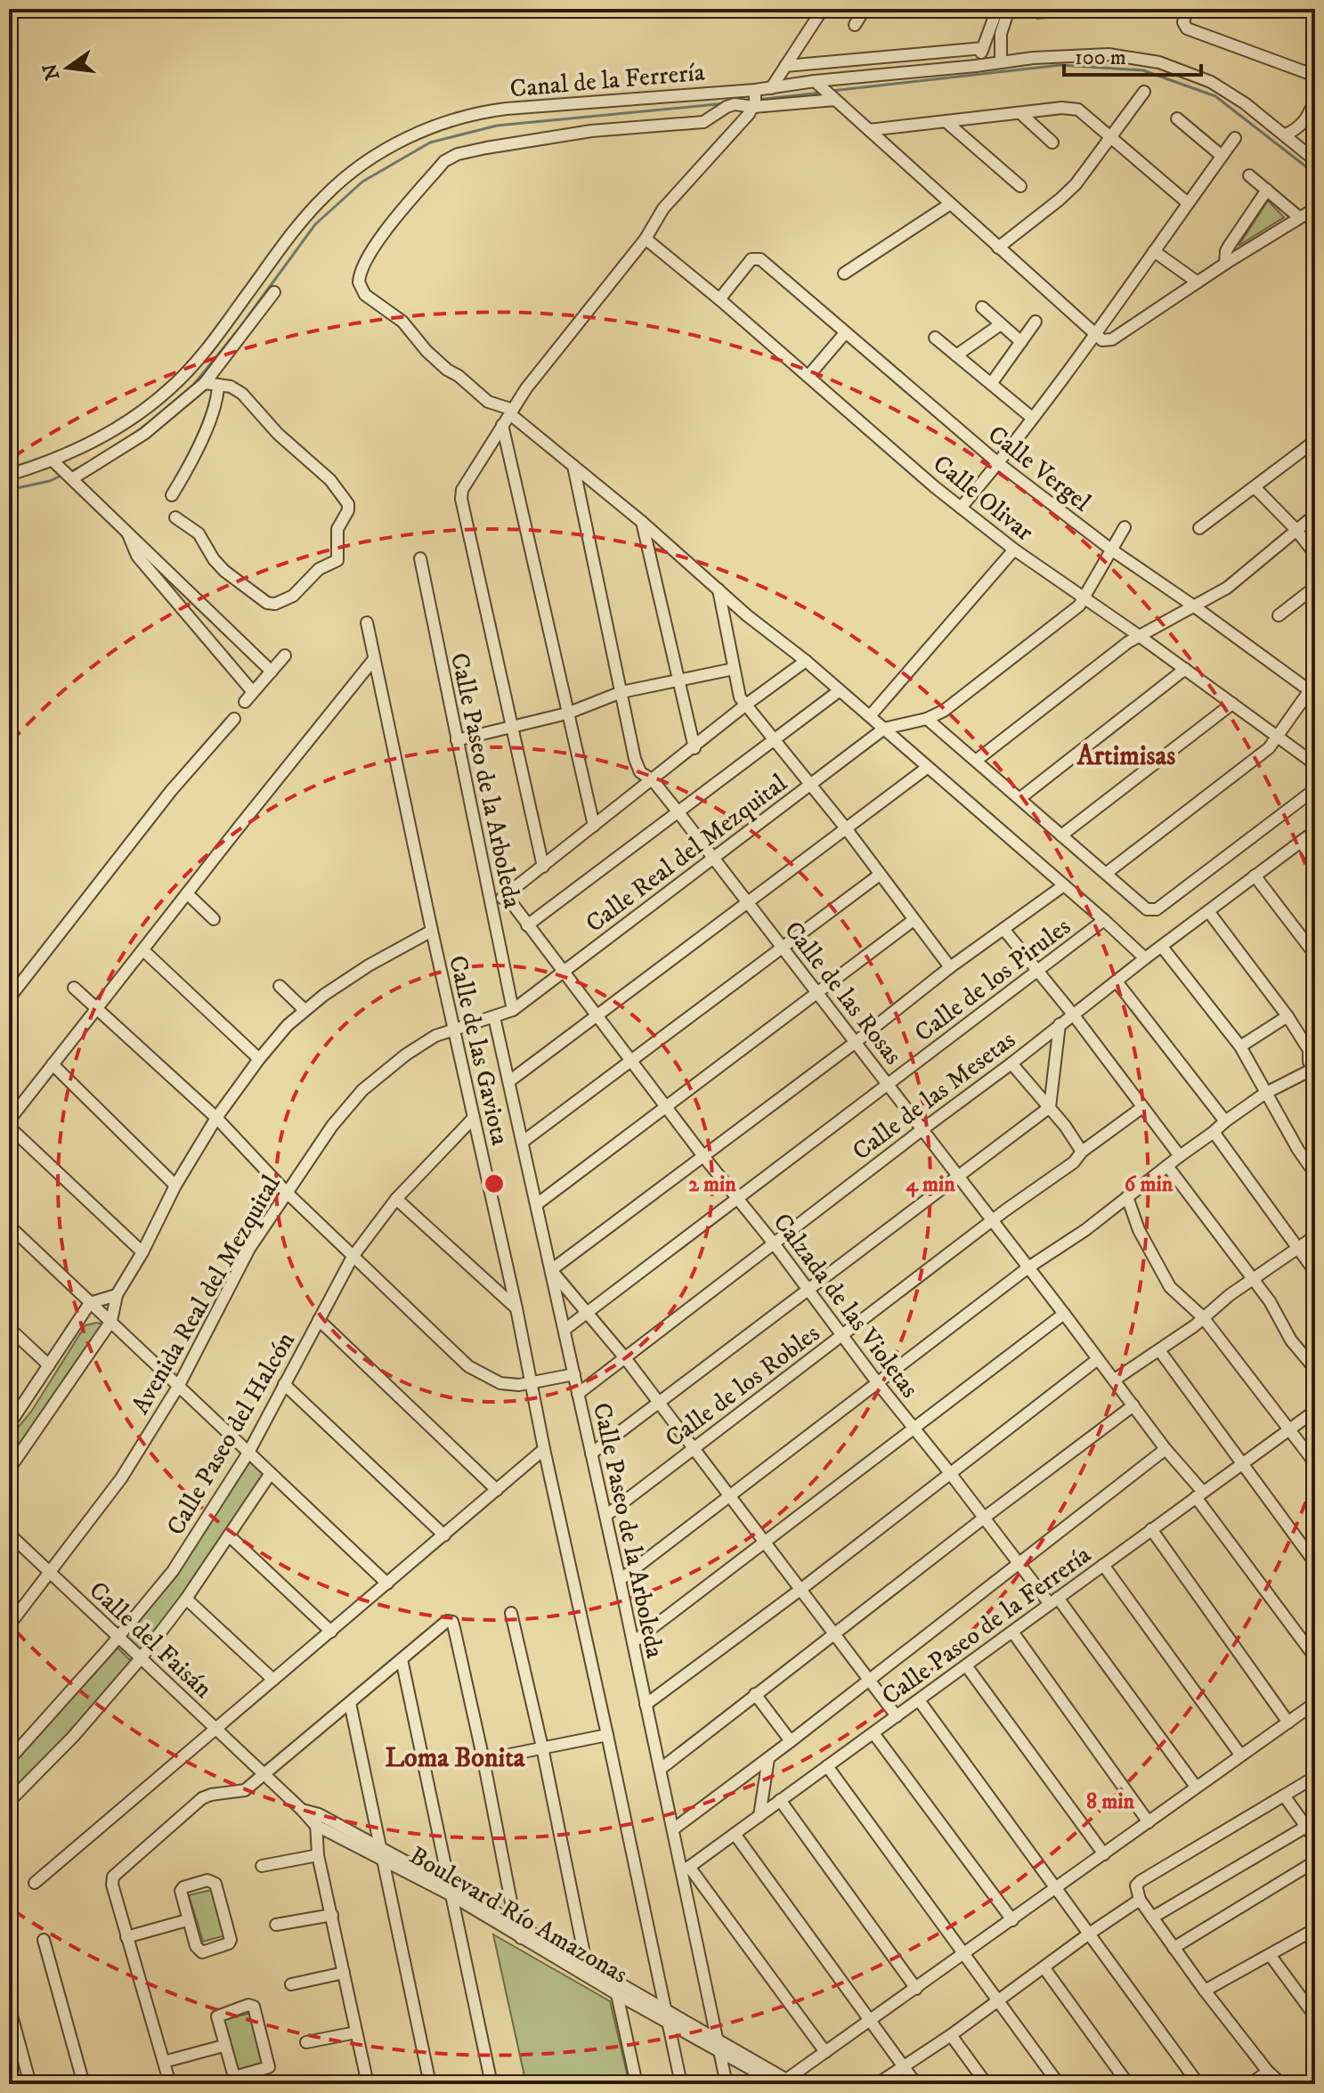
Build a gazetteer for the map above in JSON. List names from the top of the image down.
{
  "streets": {
    "street": [
      "Canal de la Ferrería",
      "Calle Vergel",
      "Calle Olivar",
      "Calle Paseo de la Arboleda",
      "Calle Real del Mezquital",
      "Calle de los Pirules",
      "Calle de las Rosas",
      "Calle de las Gaviota",
      "Calle de las Mesetas",
      "Avenida Real del Mezquital",
      "Calzada de las Violetas",
      "Calle de los Robles",
      "Calle Paseo del Halcón",
      "Calle Paseo de la Ferrería",
      "Calle del Faisán",
      "Boulevard Río Amazonas"
    ]
  },
  "crossings": [
    ["Calle Vergel", "Calle Olivar"],
    ["Calle Paseo de la Arboleda", "Calle Real del Mezquital"],
    ["Calle Paseo de la Arboleda", "Calle de los Pirules"],
    ["Calle Paseo de la Arboleda", "Calle de las Mesetas"],
    ["Calle Paseo de la Arboleda", "Avenida Real del Mezquital"],
    ["Calle Paseo de la Arboleda", "Calle de los Robles"],
    ["Calle Paseo de la Arboleda", "Calle Paseo de la Ferrería"],
    ["Calle Paseo de la Arboleda", "Boulevard Río Amazonas"],
    ["Calle Real del Mezquital", "Calle de las Rosas"],
    ["Calle Real del Mezquital", "Avenida Real del Mezquital"],
    ["Calle Real del Mezquital", "Calzada de las Violetas"],
    ["Calle de los Pirules", "Calle de las Rosas"],
    ["Calle de los Pirules", "Calzada de las Violetas"],
    ["Calle de las Rosas", "Calle de las Mesetas"],
    ["Calle de las Rosas", "Calle de los Robles"],
    ["Calle de las Rosas", "Calle Paseo de la Ferrería"],
    ["Calle de las Gaviota", "Avenida Real del Mezquital"],
    ["Calle de las Gaviota", "Calle Paseo del Halcón"],
    ["Calle de las Gaviota", "Boulevard Río Amazonas"],
    ["Calle de las Mesetas", "Calzada de las Violetas"],
    ["Avenida Real del Mezquital", "Calle del Faisán"],
    ["Calzada de las Violetas", "Calle de los Robles"],
    ["Calzada de las Violetas", "Calle Paseo de la Ferrería"],
    ["Calle Paseo del Halcón", "Calle del Faisán"],
    ["Calle del Faisán", "Boulevard Río Amazonas"]
  ],
  "districts": ["Artimisas", "Loma Bonita"],
  "scale_bar": "100 m",
  "north": "left",
  "rings": [
    "2 min",
    "4 min",
    "6 min",
    "8 min"
  ]
}
